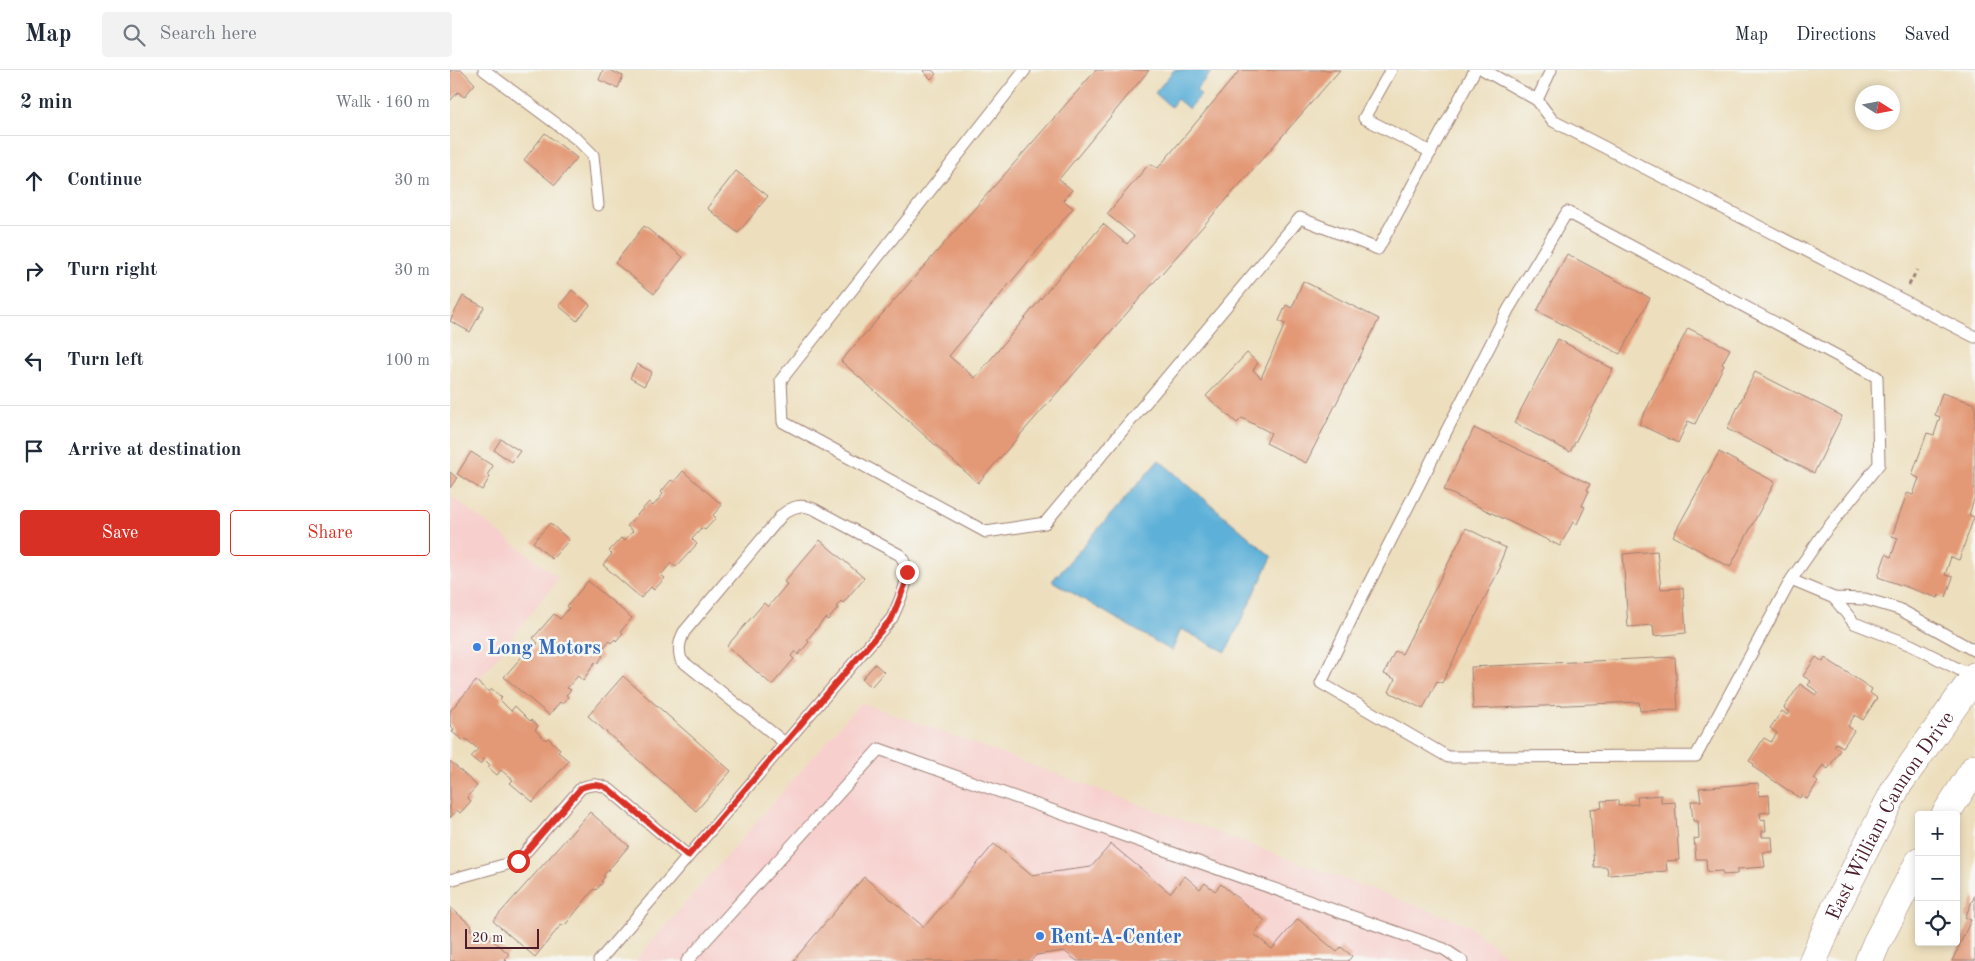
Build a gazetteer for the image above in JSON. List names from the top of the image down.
{
  "streets": {
    "main road": ["East William Cannon Drive"]
  },
  "places": ["Long Motors", "Rent-A-Center"],
  "scale_bar": "20 m",
  "north": "right",
  "page": {
    "header": "Map",
    "search": "Search here",
    "nav": ["Map", "Directions", "Saved"],
    "heading": ["2 min", "Walk · 160 m"],
    "list": [
      ["Continue", "30 m"],
      ["Turn right", "30 m"],
      ["Turn left", "100 m"],
      "Arrive at destination"
    ],
    "buttons": ["Save", "Share"],
    "map_buttons": ["+", "−"],
    "scale": "20 m"
  }
}
